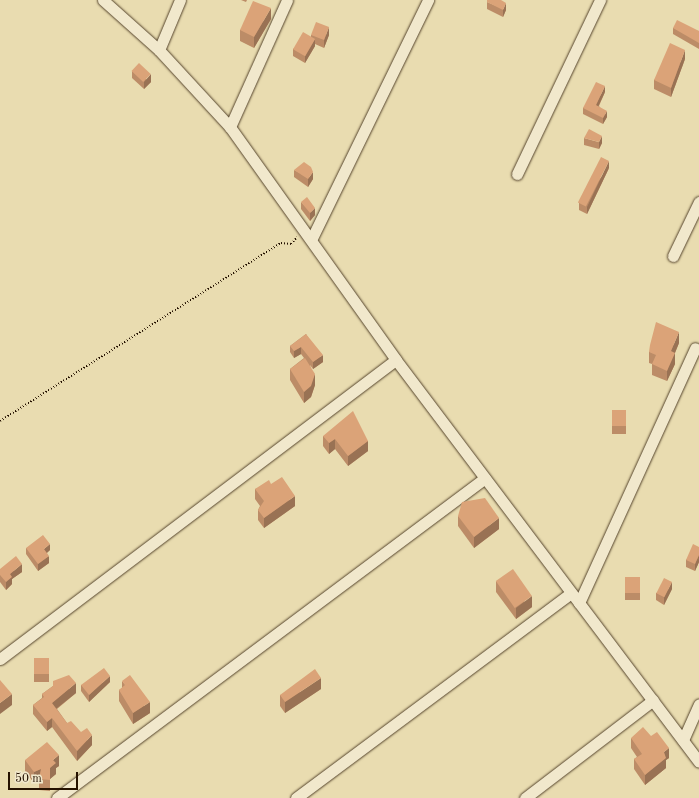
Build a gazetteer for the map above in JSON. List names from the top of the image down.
{
  "scale_bar": "50 m"
}
